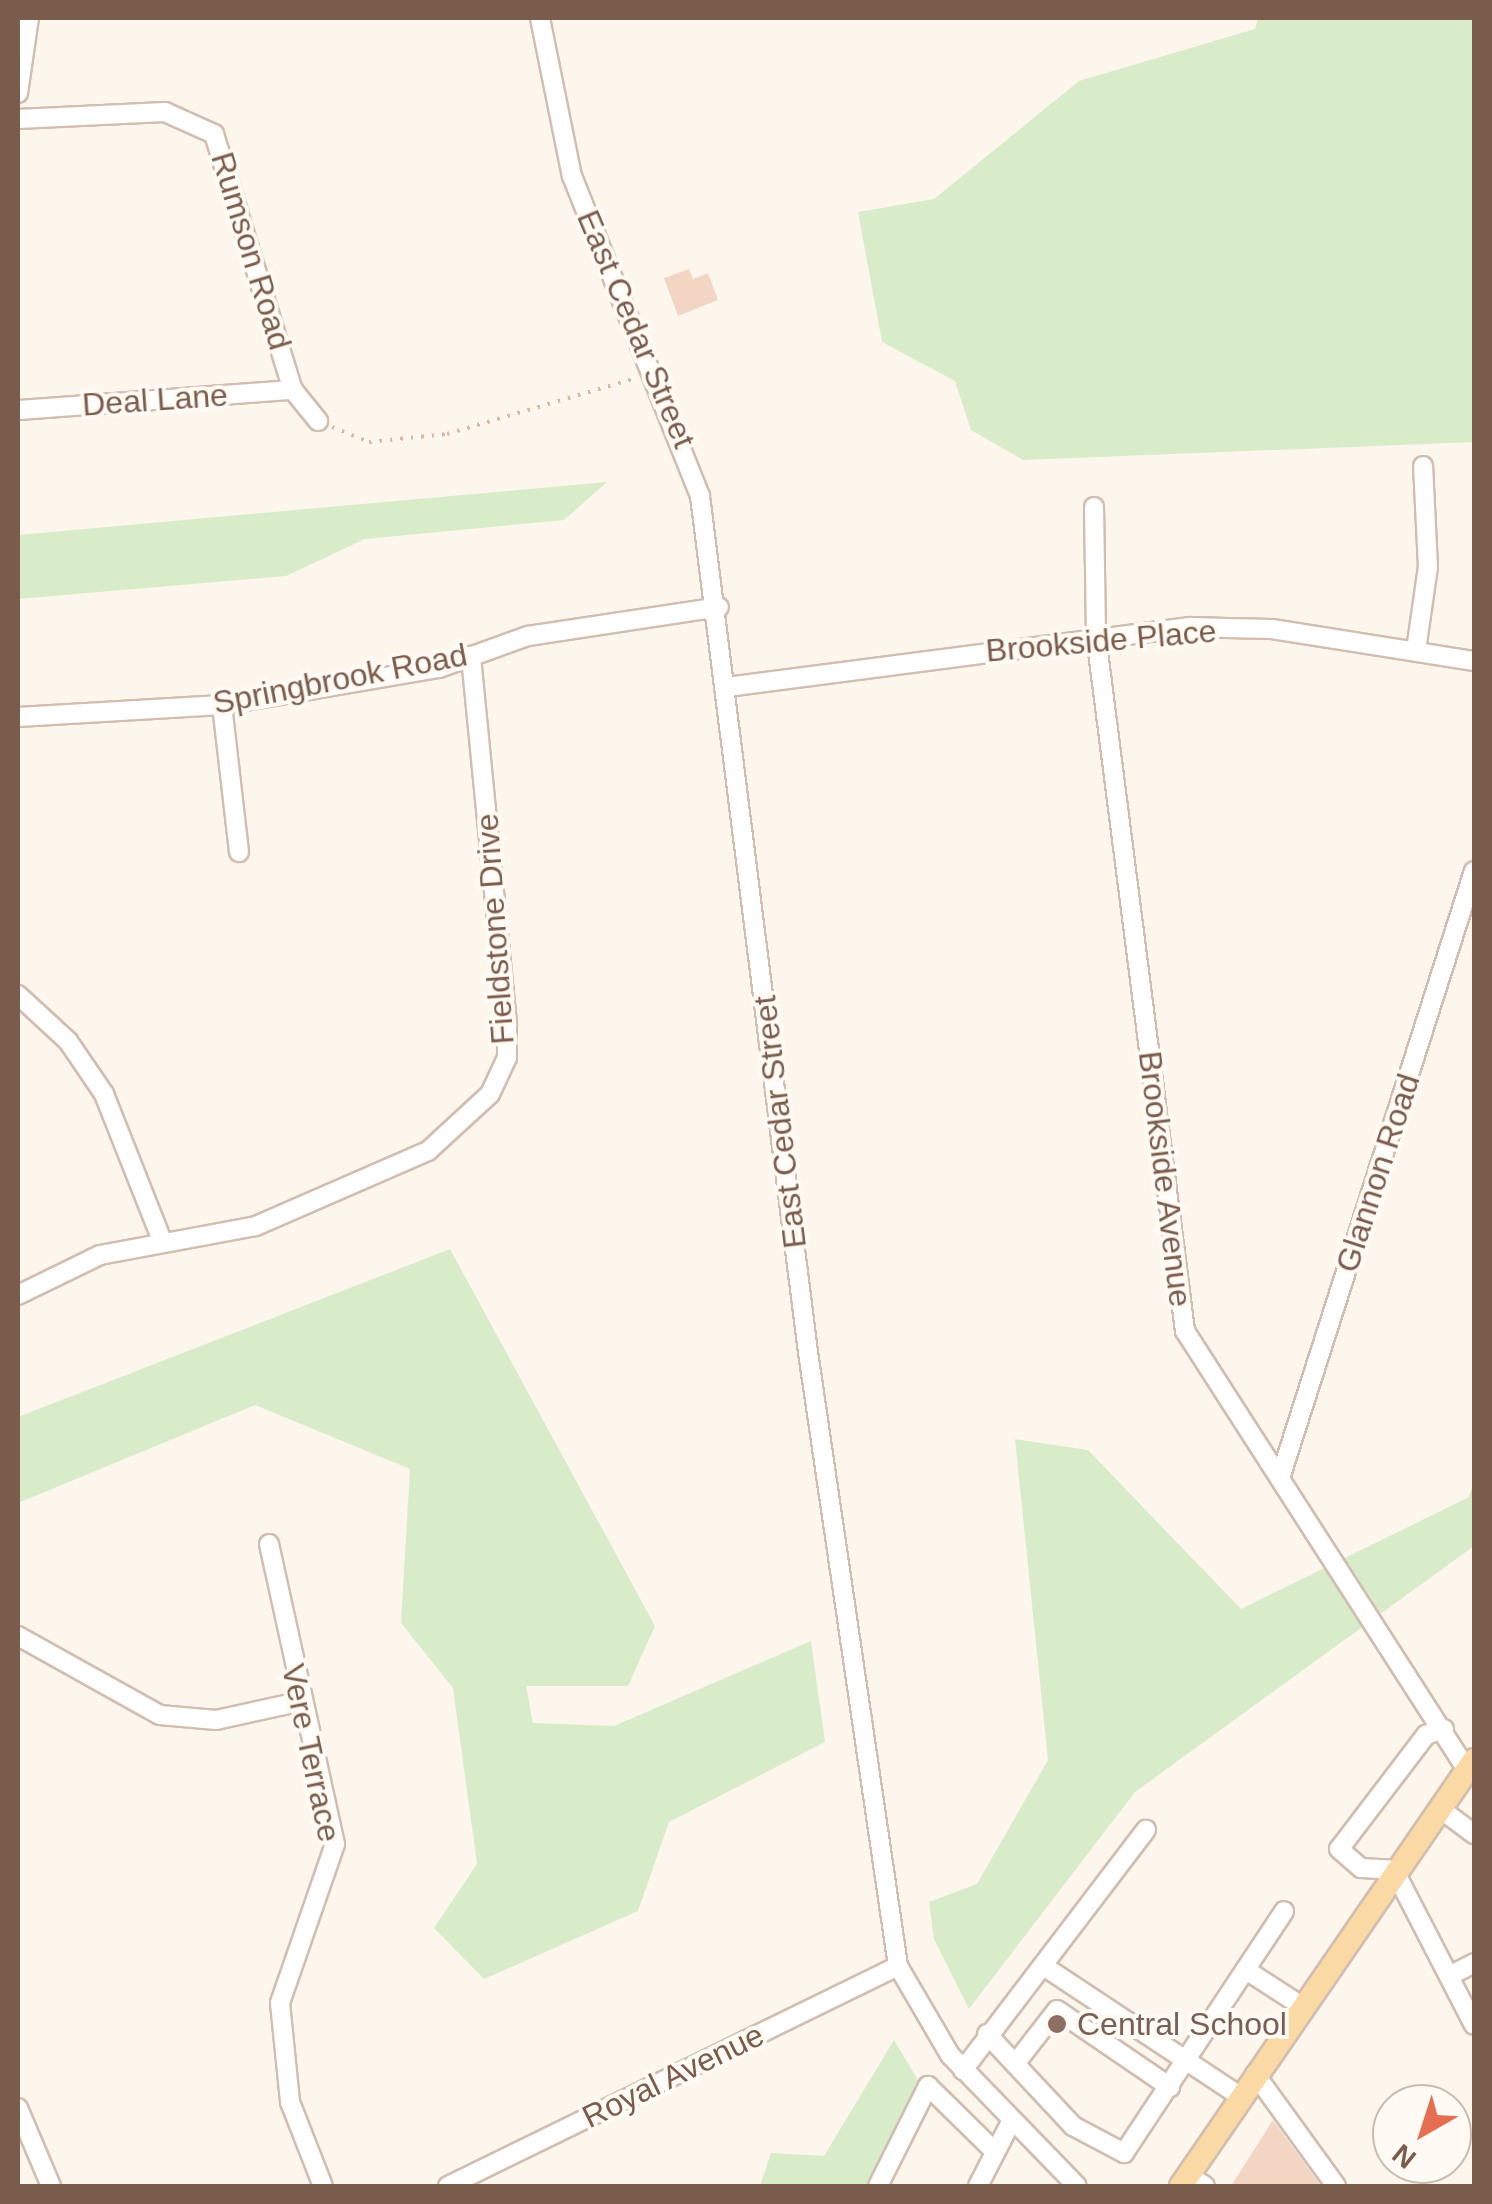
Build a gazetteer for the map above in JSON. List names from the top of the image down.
{
  "streets": {
    "street": [
      "Rumson Road",
      "East Cedar Street",
      "Deal Lane",
      "Brookside Place",
      "Springbrook Road",
      "Fieldstone Drive",
      "Glannon Road",
      "Brookside Avenue",
      "Vere Terrace",
      "Royal Avenue"
    ]
  },
  "crossings": [
    ["Rumson Road", "Deal Lane"],
    ["East Cedar Street", "Brookside Place"],
    ["East Cedar Street", "Springbrook Road"],
    ["East Cedar Street", "Royal Avenue"],
    ["Brookside Place", "Brookside Avenue"],
    ["Springbrook Road", "Fieldstone Drive"],
    ["Glannon Road", "Brookside Avenue"]
  ],
  "places": ["Central School"],
  "north": "bottom left"
}
